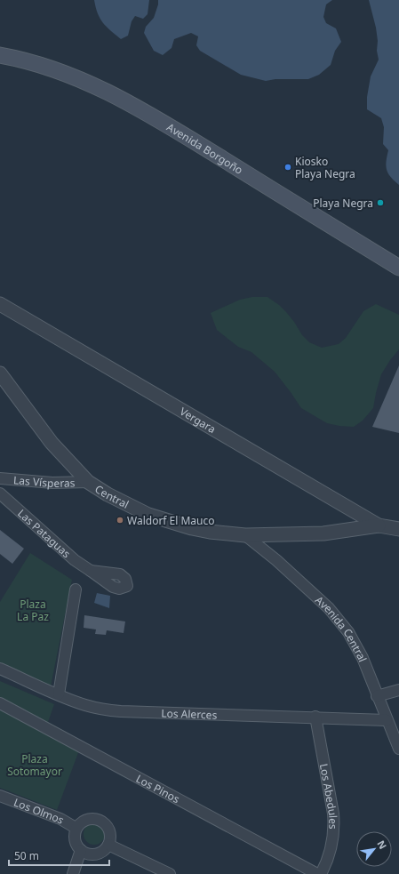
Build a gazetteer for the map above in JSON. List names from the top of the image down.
{
  "streets": {
    "main road": ["Avenida Borgoño"],
    "street": [
      "Vergara",
      "Las Vísperas",
      "Central",
      "Las Pataguas",
      "Avenida Central",
      "Los Alerces",
      "Los Pinos",
      "Los Abedules",
      "Los Olmos"
    ]
  },
  "crossings": [
    ["Vergara", "Central"],
    ["Las Vísperas", "Central"],
    ["Central", "Avenida Central"],
    ["Avenida Central", "Los Alerces"],
    ["Los Alerces", "Los Abedules"]
  ],
  "parks": ["Plaza La Paz", "Plaza Sotomayor"],
  "places": ["Kiosko Playa Negra", "Playa Negra", "Waldorf El Mauco"],
  "scale_bar": "50 m",
  "north": "top right"
}
